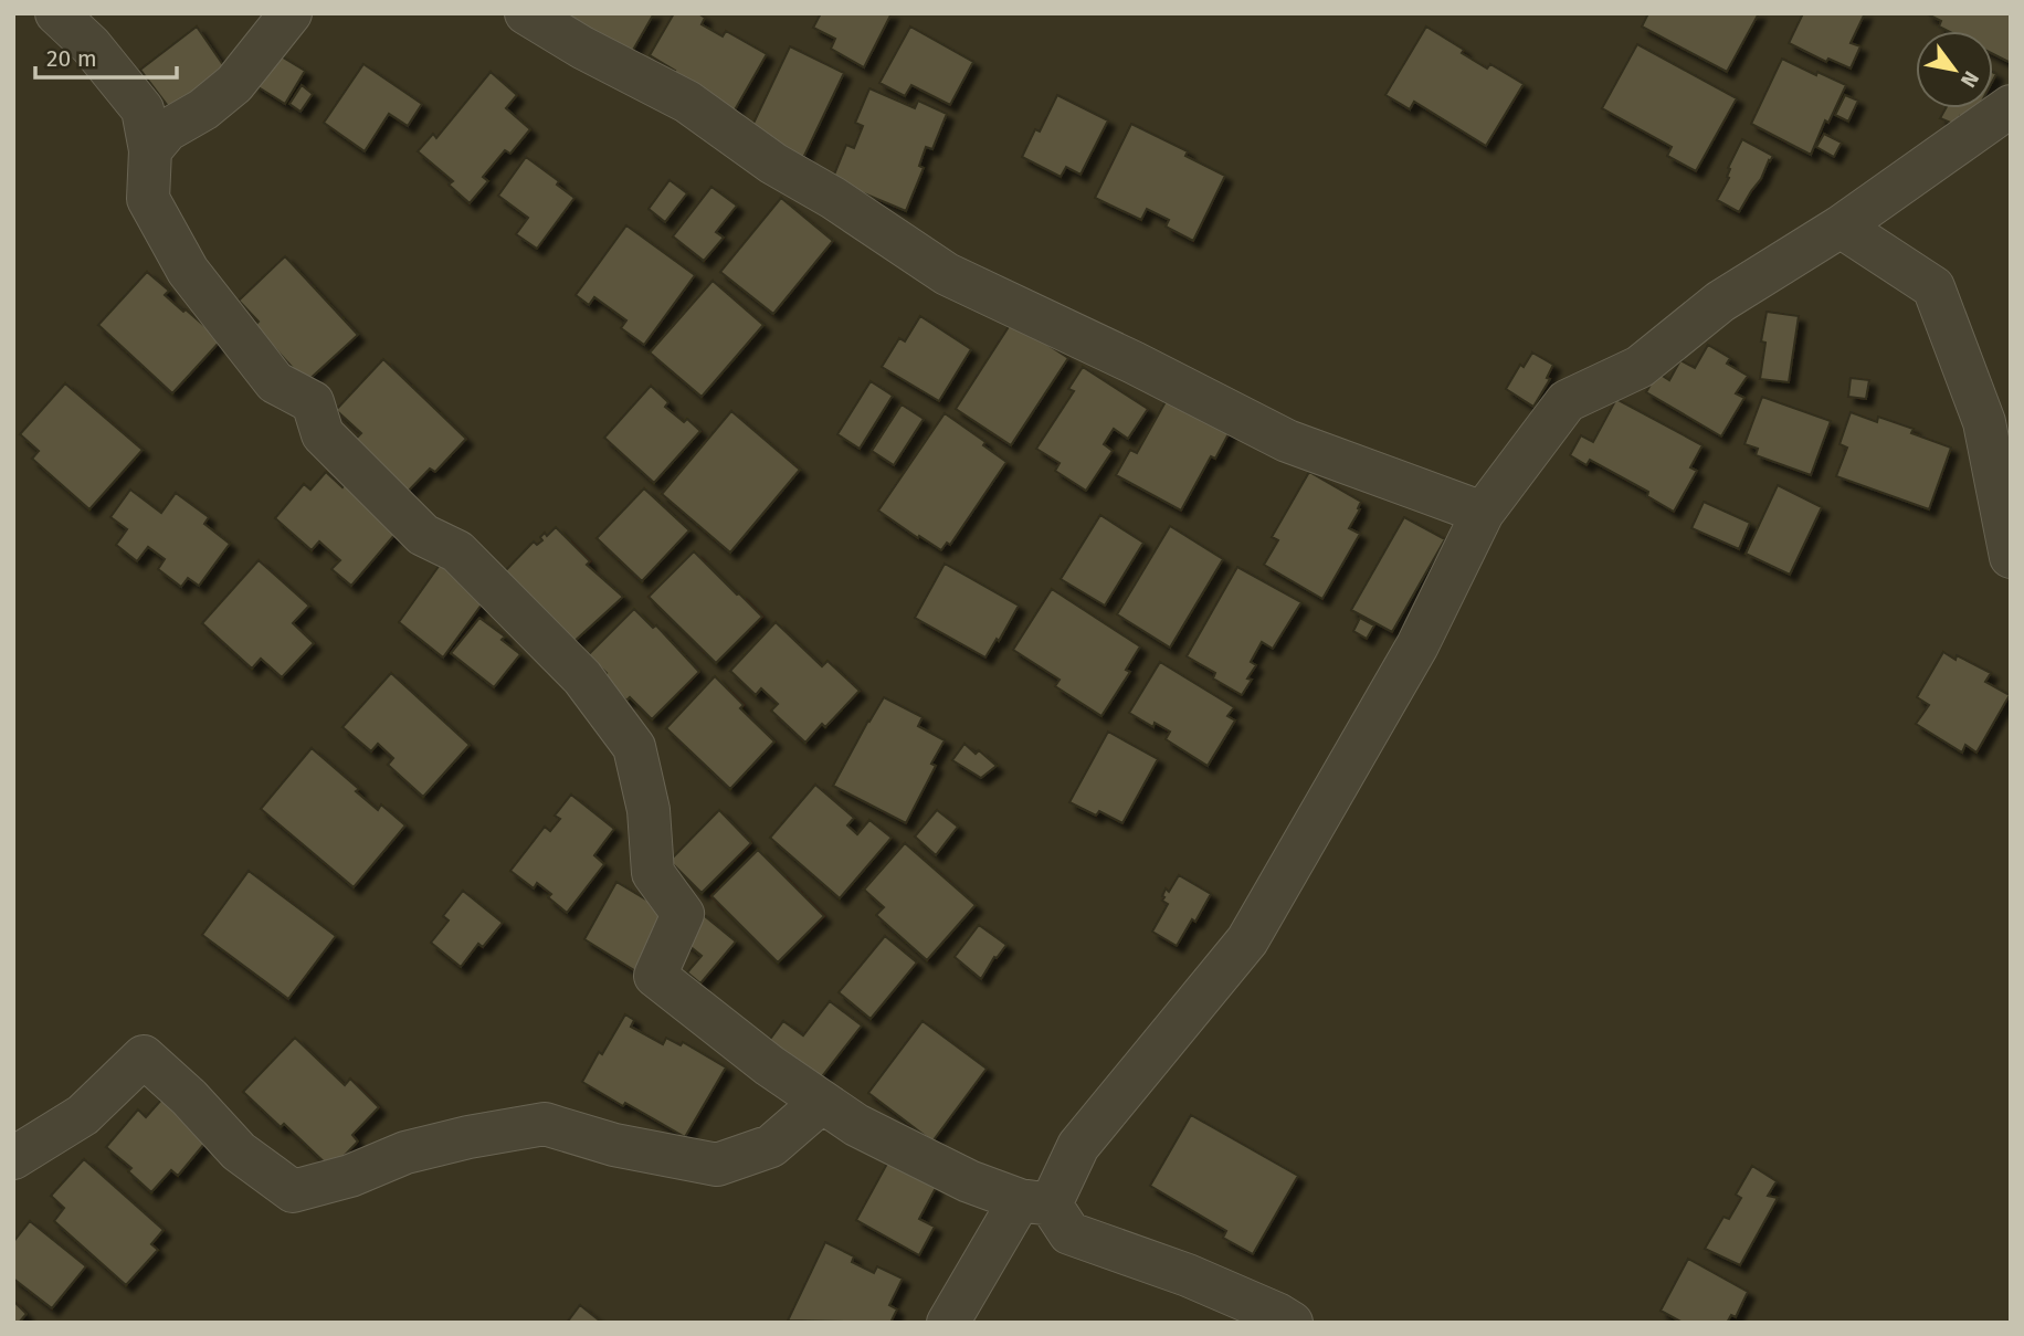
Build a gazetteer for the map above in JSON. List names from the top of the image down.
{
  "scale_bar": "20 m",
  "north": "bottom right"
}
